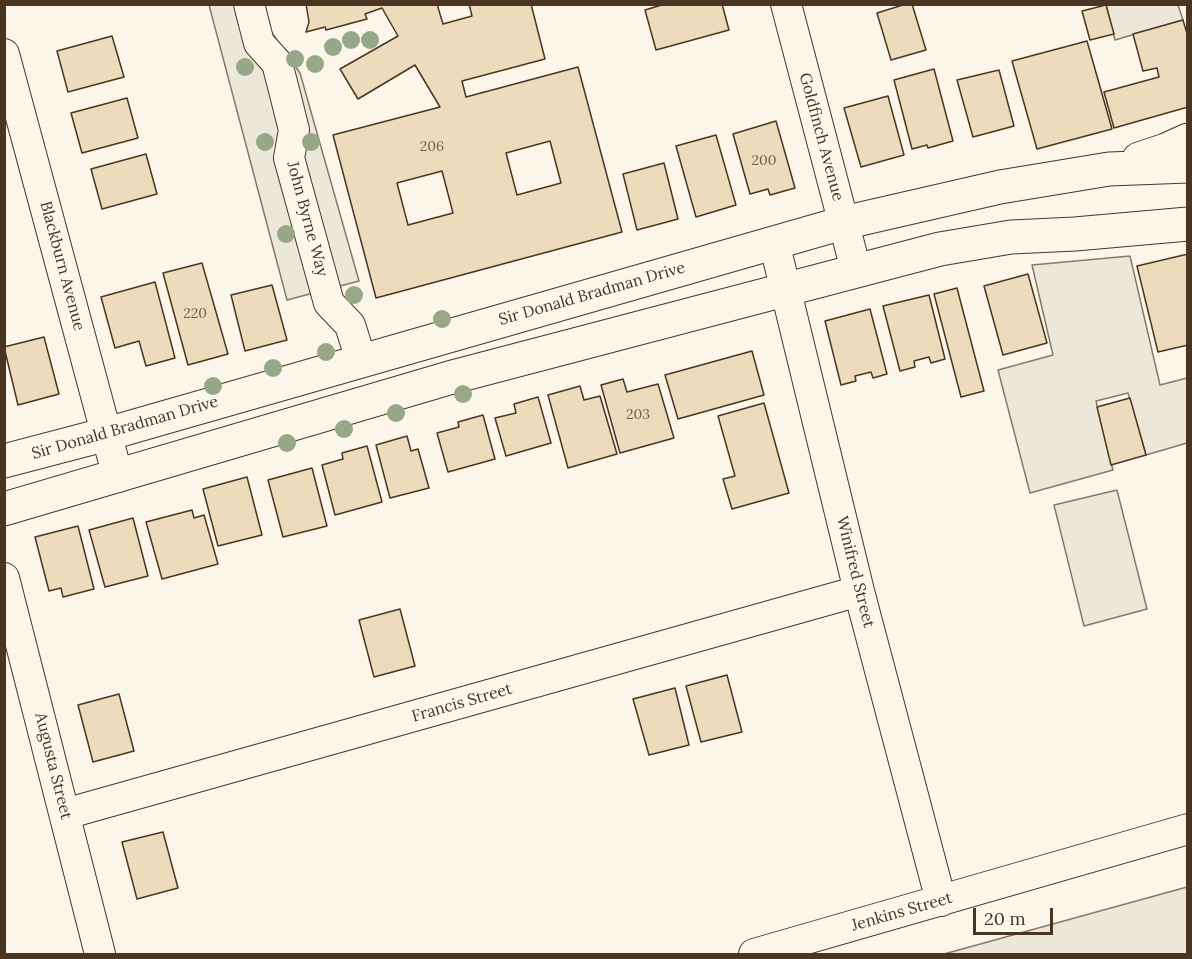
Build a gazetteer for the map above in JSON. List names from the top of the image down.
{
  "streets": {
    "main road": ["Sir Donald Bradman Drive"],
    "street": [
      "Goldfinch Avenue",
      "John Byrne Way",
      "Blackburn Avenue",
      "Winifred Street",
      "Francis Street",
      "Augusta Street",
      "Jenkins Street"
    ]
  },
  "crossings": [
    ["Goldfinch Avenue", "Sir Donald Bradman Drive"],
    ["John Byrne Way", "Sir Donald Bradman Drive"],
    ["Blackburn Avenue", "Sir Donald Bradman Drive"],
    ["Sir Donald Bradman Drive", "Winifred Street"],
    ["Winifred Street", "Francis Street"],
    ["Winifred Street", "Jenkins Street"],
    ["Francis Street", "Augusta Street"]
  ],
  "house_numbers": [
    "206",
    "200",
    "220",
    "203"
  ],
  "scale_bar": "20 m"
}
